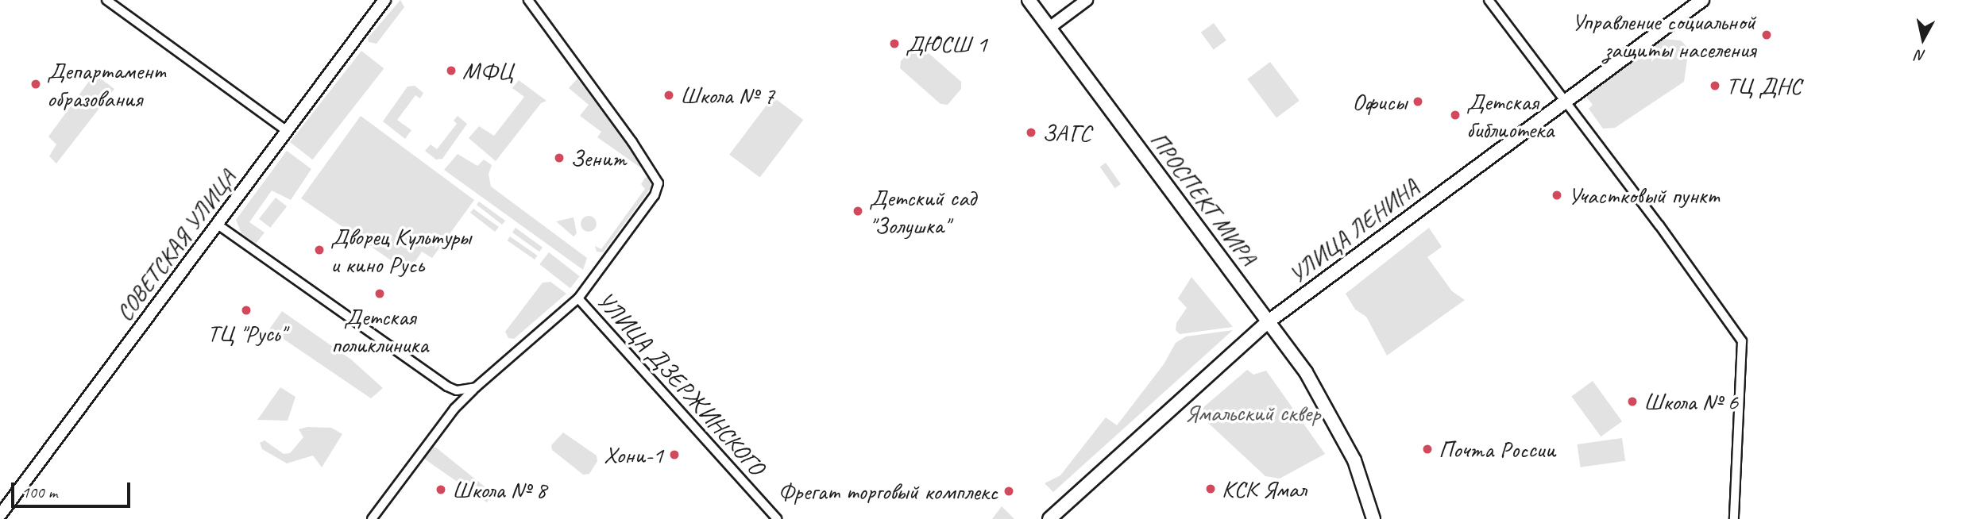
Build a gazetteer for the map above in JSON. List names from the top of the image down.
{
  "streets": {
    "main road": ["ПРОСПЕКТ МИРА", "УЛИЦА ЛЕНИНА", "СОВЕТСКАЯ УЛИЦА"],
    "street": ["УЛИЦА ДЗЕРЖИНСКОГО"]
  },
  "crossings": [
    ["ПРОСПЕКТ МИРА", "УЛИЦА ЛЕНИНА"]
  ],
  "parks": ["Ямальский сквер"],
  "places": [
    "Управление социальной защиты населения",
    "ДЮСШ 1",
    "МФЦ",
    "Департамент образования",
    "ТЦ ДНС",
    "Школа № 7",
    "Офисы",
    "Детская библиотека",
    "ЗАГС",
    "Зенит",
    "Участковый пункт",
    "Детский сад \"Золушка\"",
    "Дворец Культуры и кино Русь",
    "Детская поликлиника",
    "ТЦ \"Русь\"",
    "Школа № 6",
    "Почта России",
    "Хони-1",
    "КСК Ямал",
    "Школа № 8",
    "Фрегат торговый комплекс"
  ],
  "scale_bar": "100 m",
  "north": "bottom"
}
